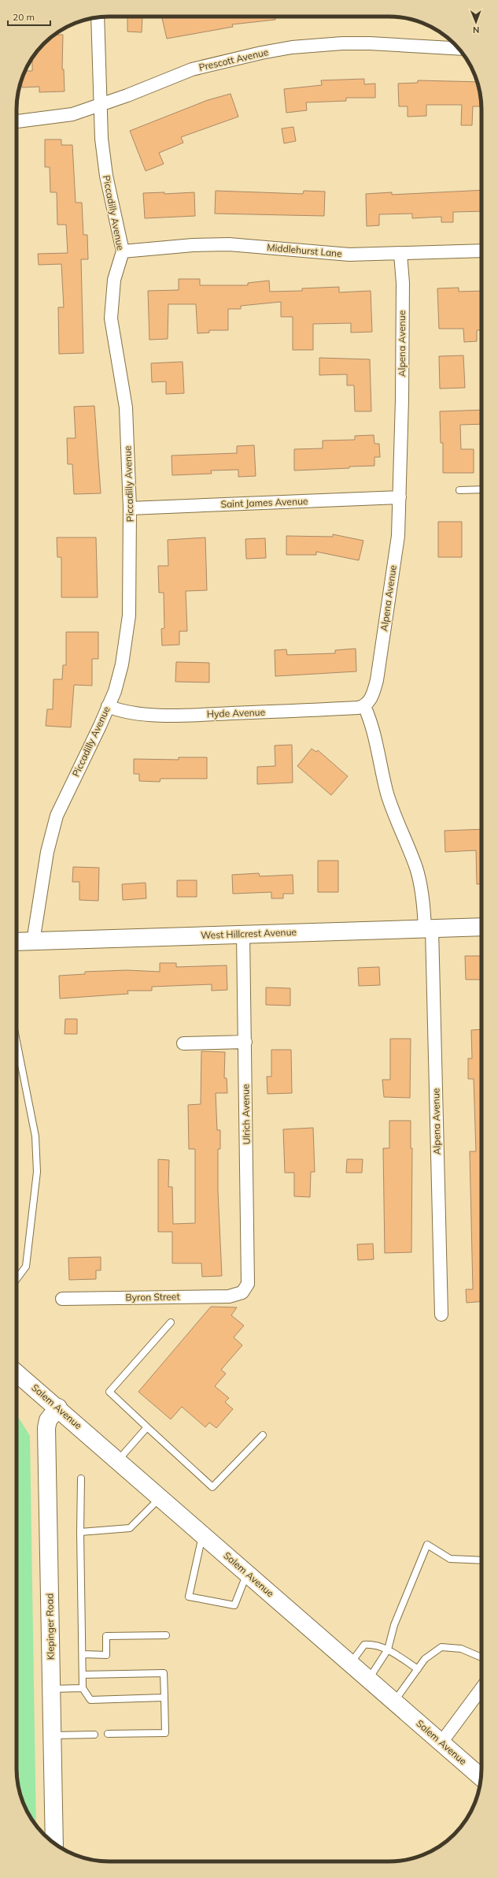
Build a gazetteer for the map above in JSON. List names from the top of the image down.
{
  "streets": {
    "street": [
      "Prescott Avenue",
      "Piccadilly Avenue",
      "Middlehurst Lane",
      "Alpena Avenue",
      "Saint James Avenue",
      "Hyde Avenue",
      "West Hillcrest Avenue",
      "Ulrich Avenue",
      "Byron Street",
      "Salem Avenue",
      "Klepinger Road"
    ]
  },
  "crossings": [
    ["Prescott Avenue", "Piccadilly Avenue"],
    ["Piccadilly Avenue", "Middlehurst Lane"],
    ["Piccadilly Avenue", "Saint James Avenue"],
    ["Piccadilly Avenue", "Hyde Avenue"],
    ["Piccadilly Avenue", "West Hillcrest Avenue"],
    ["Middlehurst Lane", "Alpena Avenue"],
    ["Alpena Avenue", "Saint James Avenue"],
    ["Alpena Avenue", "Hyde Avenue"],
    ["Alpena Avenue", "West Hillcrest Avenue"],
    ["West Hillcrest Avenue", "Ulrich Avenue"],
    ["Ulrich Avenue", "Byron Street"],
    ["Salem Avenue", "Klepinger Road"]
  ],
  "scale_bar": "20 m",
  "north": "bottom"
}
